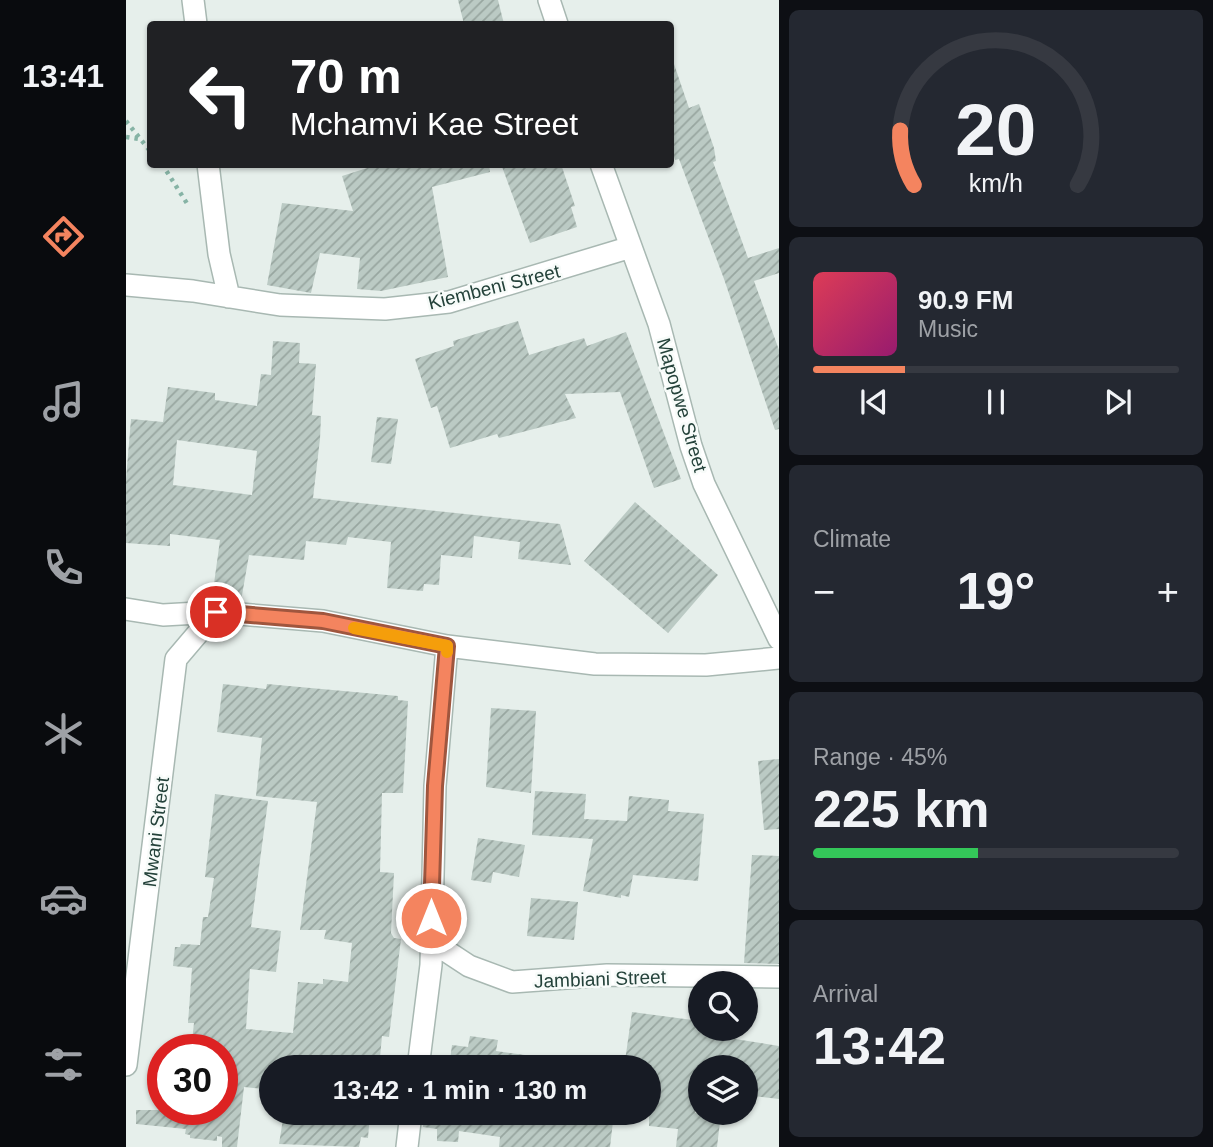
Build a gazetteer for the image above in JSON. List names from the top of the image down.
{
  "streets": {
    "street": [
      "Kiembeni Street",
      "Mapopwe Street",
      "Mwani Street",
      "Jambiani Street"
    ]
  },
  "crossings": [
    ["Kiembeni Street", "Mapopwe Street"]
  ],
  "page": {
    "tabs": "13:41",
    "turn": ["70 m", "Mchamvi Kae Street"],
    "song": ["90.9 FM", "Music"],
    "tile": [
      "Climate",
      ["Range · 45%", "225 km"],
      ["Arrival", "13:42"]
    ],
    "heat": ["−", "19°", "+"],
    "limit": "30",
    "trip": "13:42 · 1 min · 130 m",
    "gauge": ["20", "km/h"]
  }
}
